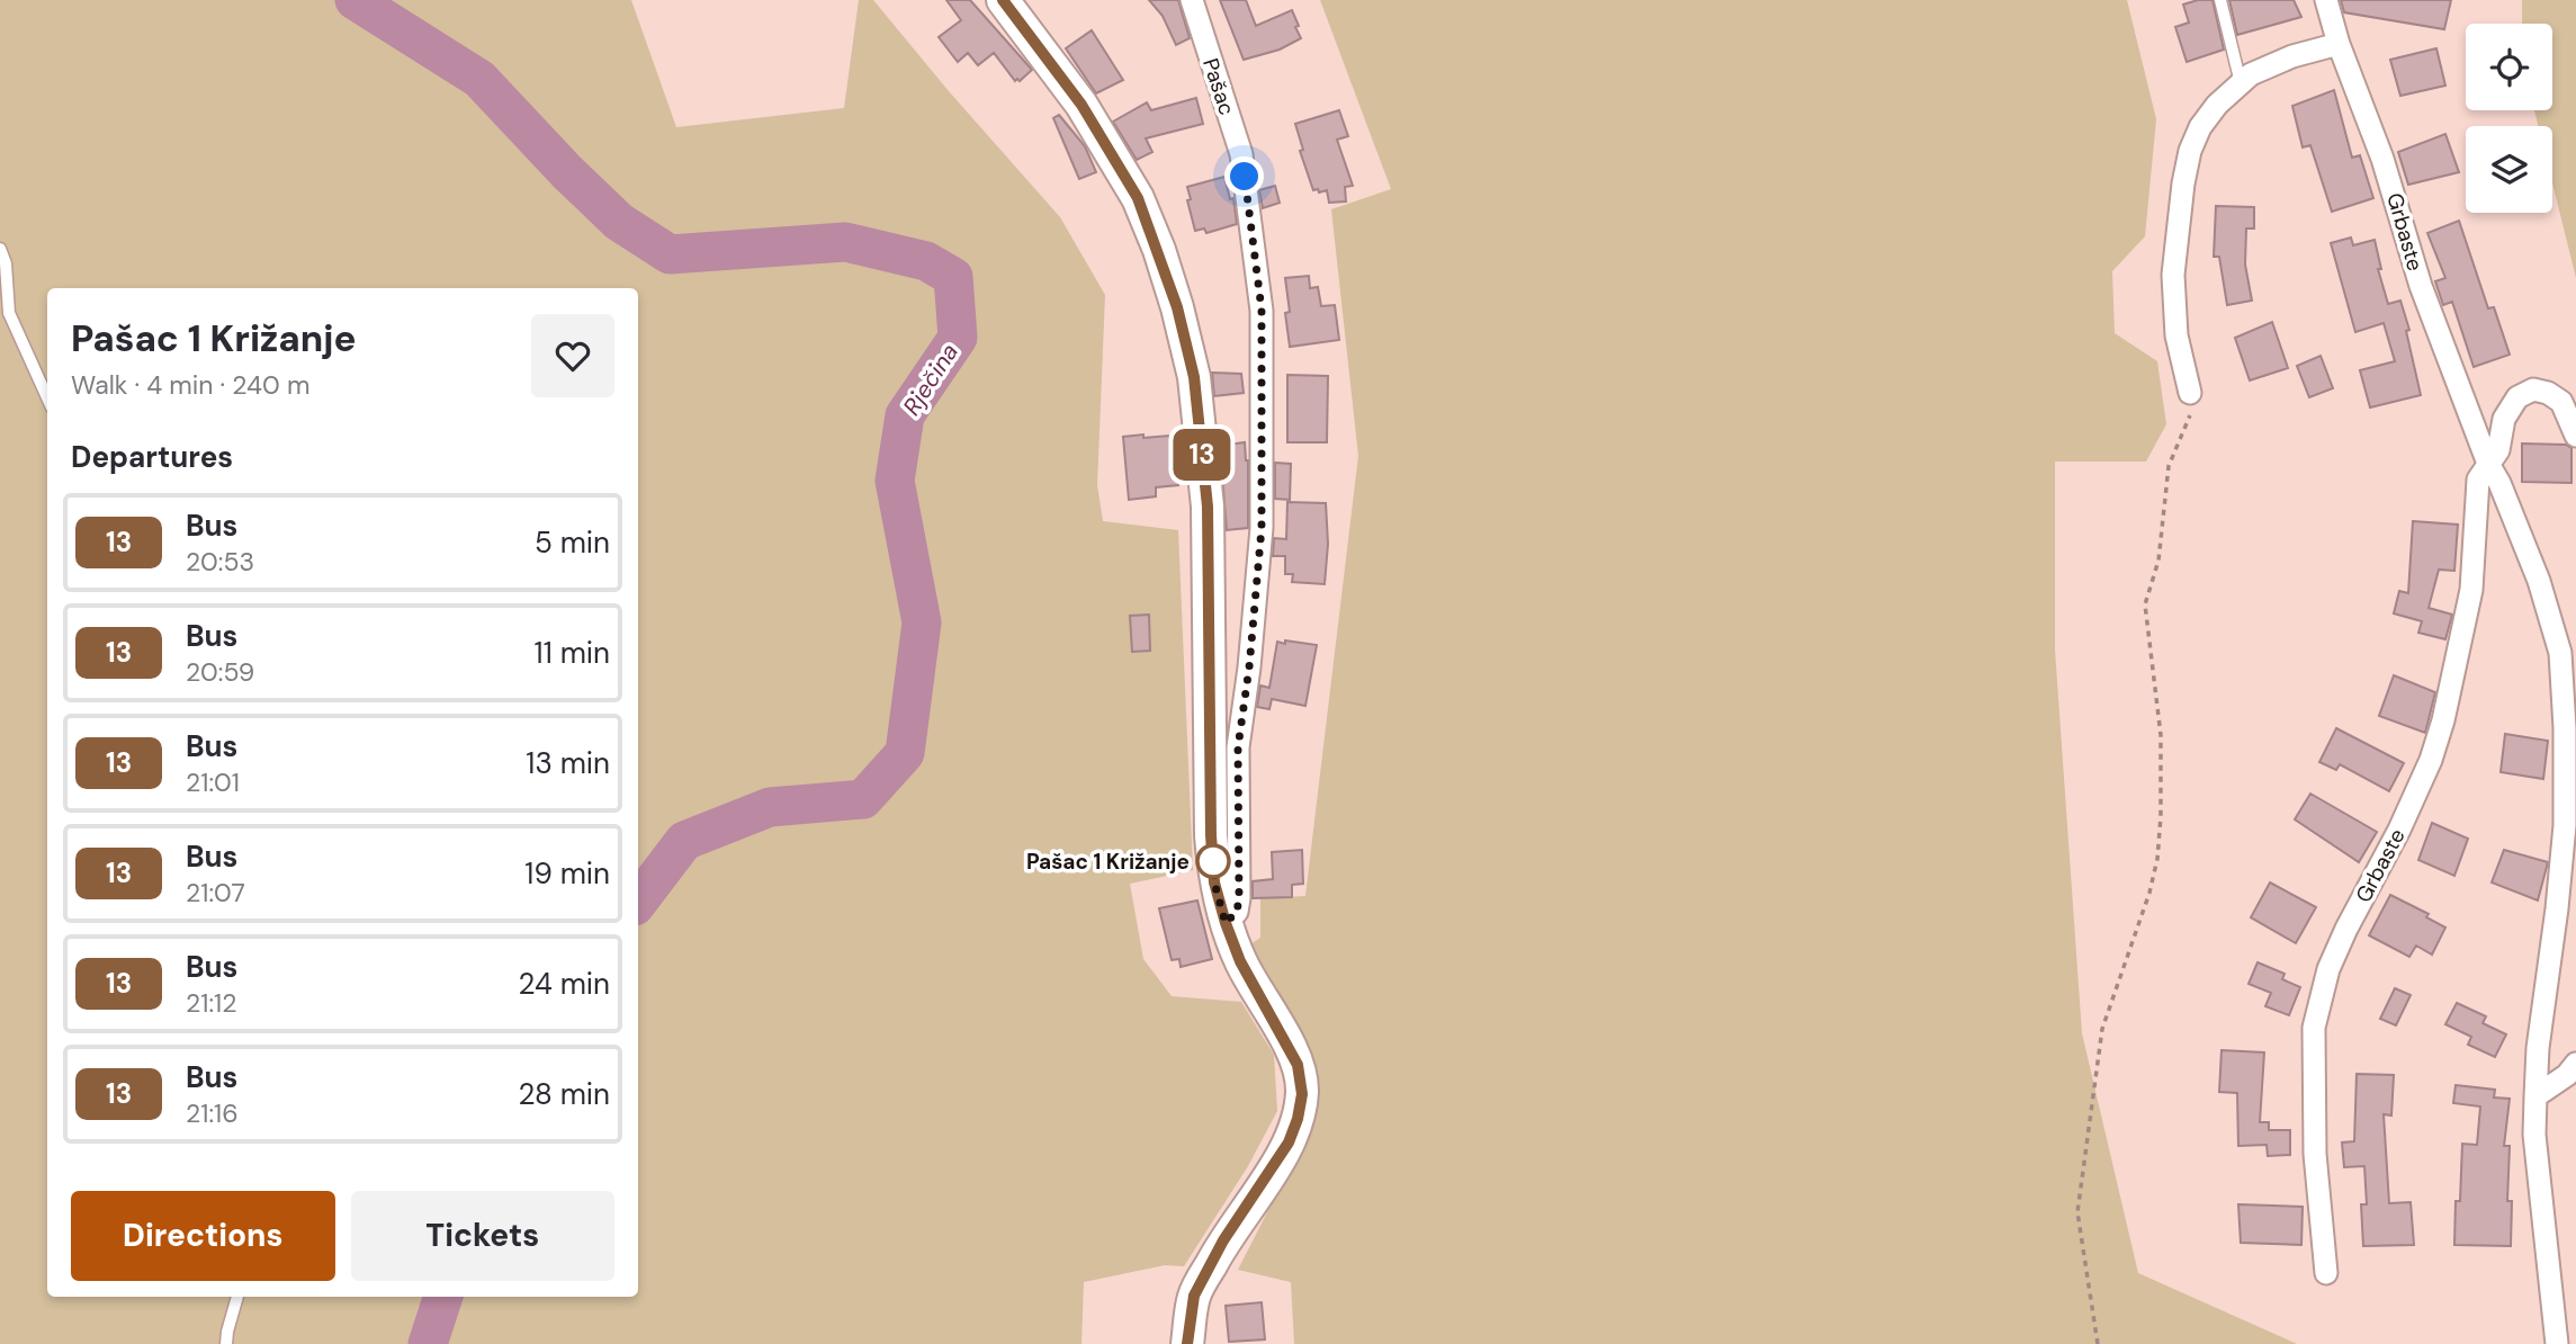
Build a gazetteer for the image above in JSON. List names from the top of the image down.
{
  "streets": {
    "street": ["Pašac", "Grbaste"]
  },
  "water": ["Rječina"],
  "places": ["Pašac 1 Križanje"],
  "lines": ["bus line 13"],
  "page": {
    "on_map": "13",
    "heading": [
      ["Pašac 1 Križanje", "Walk · 4 min · 240 m"],
      "Departures"
    ],
    "list": [
      {
        "mark": "13",
        "name": "Bus",
        "note": "20:53",
        "value": "5 min"
      },
      {
        "mark": "13",
        "name": "Bus",
        "note": "20:59",
        "value": "11 min"
      },
      {
        "mark": "13",
        "name": "Bus",
        "note": "21:01",
        "value": "13 min"
      },
      {
        "mark": "13",
        "name": "Bus",
        "note": "21:07",
        "value": "19 min"
      },
      {
        "mark": "13",
        "name": "Bus",
        "note": "21:12",
        "value": "24 min"
      },
      {
        "mark": "13",
        "name": "Bus",
        "note": "21:16",
        "value": "28 min"
      }
    ],
    "buttons": ["Directions", "Tickets"]
  }
}
